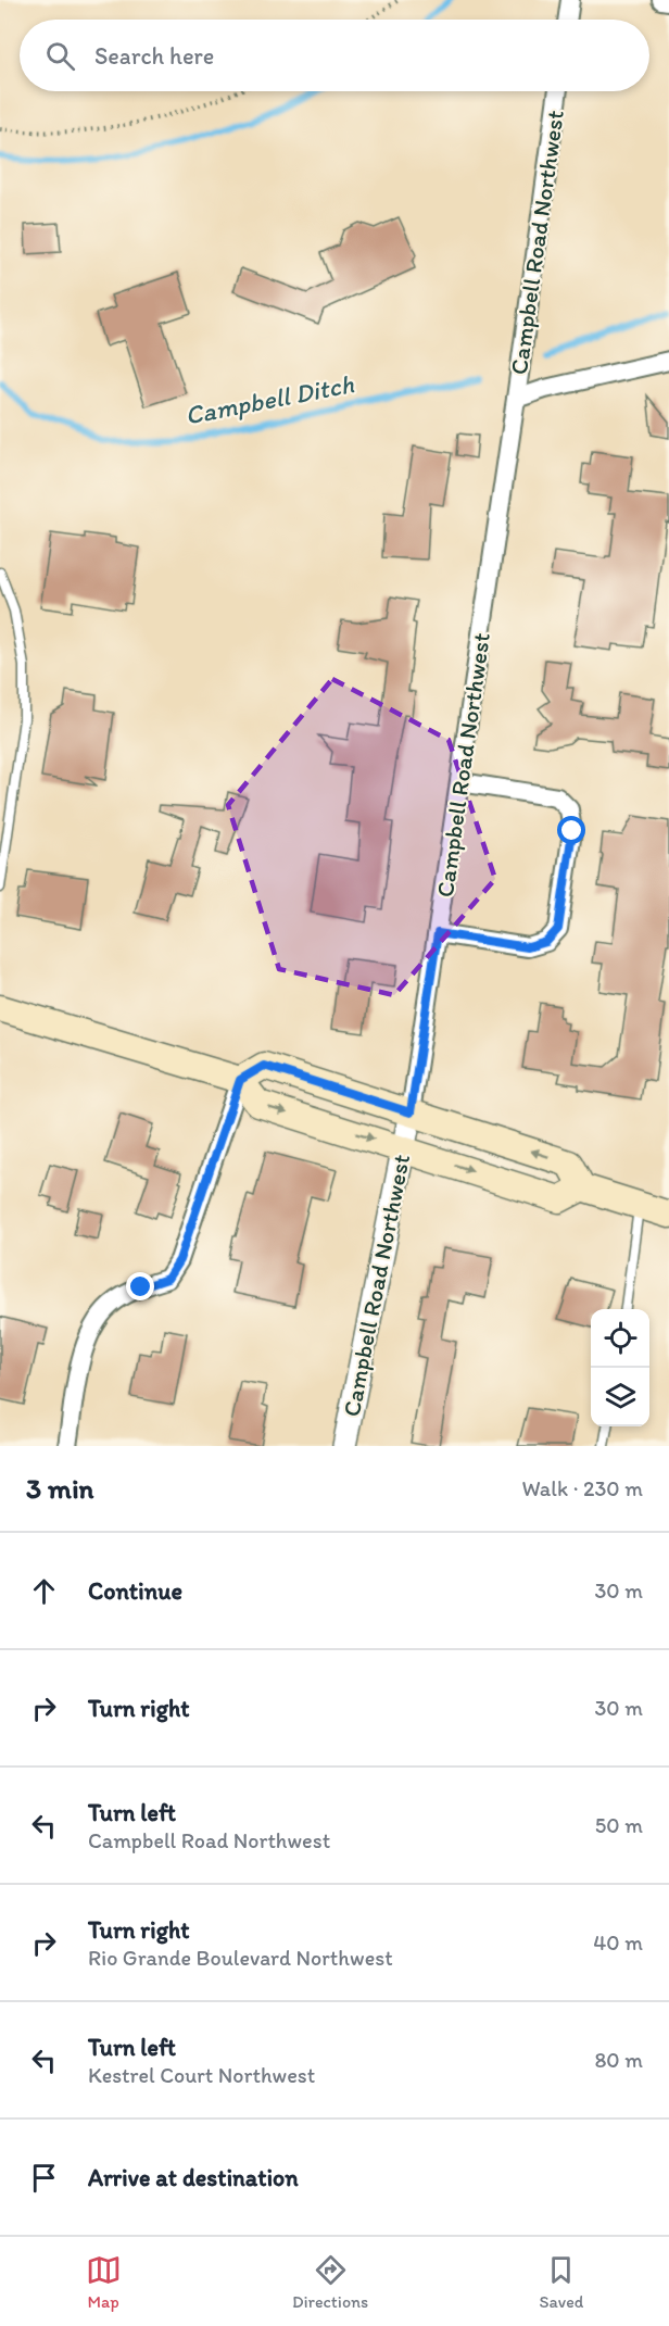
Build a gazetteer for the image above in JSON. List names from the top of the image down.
{
  "streets": {
    "street": ["Campbell Road Northwest"]
  },
  "water": ["Campbell Ditch"],
  "page": {
    "search": "Search here",
    "heading": ["3 min", "Walk · 230 m"],
    "list": [
      ["Continue", "30 m"],
      ["Turn right", "30 m"],
      ["Turn left", "Campbell Road Northwest", "50 m"],
      ["Turn right", "Rio Grande Boulevard Northwest", "40 m"],
      ["Turn left", "Kestrel Court Northwest", "80 m"],
      "Arrive at destination"
    ],
    "nav": ["Map", "Directions", "Saved"]
  }
}
